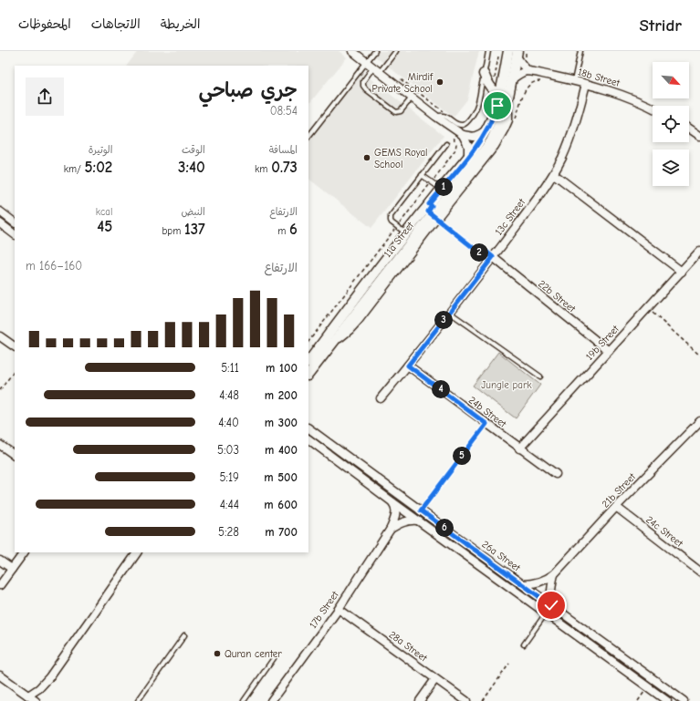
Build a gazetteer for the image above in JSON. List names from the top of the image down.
{
  "streets": {
    "street": [
      "18b Street",
      "13c Street",
      "11a Street",
      "22b Street",
      "19b Street",
      "24b Street",
      "21b Street",
      "24c Street",
      "26a Street",
      "17b Street",
      "28a Street"
    ]
  },
  "crossings": [
    ["18b Street", "13c Street"],
    ["13c Street", "22b Street"],
    ["13c Street", "24b Street"],
    ["22b Street", "19b Street"],
    ["19b Street", "24b Street"],
    ["21b Street", "24c Street"],
    ["21b Street", "26a Street"],
    ["26a Street", "17b Street"],
    ["17b Street", "28a Street"]
  ],
  "parks": ["Jungle park"],
  "places": ["Mirdif Private School", "GEMS Royal School", "Quran center"],
  "north": "bottom right",
  "page": {
    "header": "Stridr",
    "nav": ["الخريطة", "الاتجاهات", "المحفوظات"],
    "heading": ["جري صباحي", "08:54"],
    "stats": [
      ["المسافة", "0.73 km"],
      ["الوقت", "3:40"],
      ["الوتيرة", "5:02 /km"],
      ["الارتفاع", "6 m"],
      ["النبض", "137 bpm"],
      ["kcal", "45"]
    ],
    "pins": [
      "1",
      "2",
      "3",
      "4",
      "5",
      "6"
    ],
    "chart": ["الارتفاع", "160–166 m"],
    "list": [
      {
        "name": "100 m",
        "note": "5:11"
      },
      {
        "name": "200 m",
        "note": "4:48"
      },
      {
        "name": "300 m",
        "note": "4:40"
      },
      {
        "name": "400 m",
        "note": "5:03"
      },
      {
        "name": "500 m",
        "note": "5:19"
      },
      {
        "name": "600 m",
        "note": "4:44"
      },
      {
        "name": "700 m",
        "note": "5:28"
      }
    ]
  }
}
